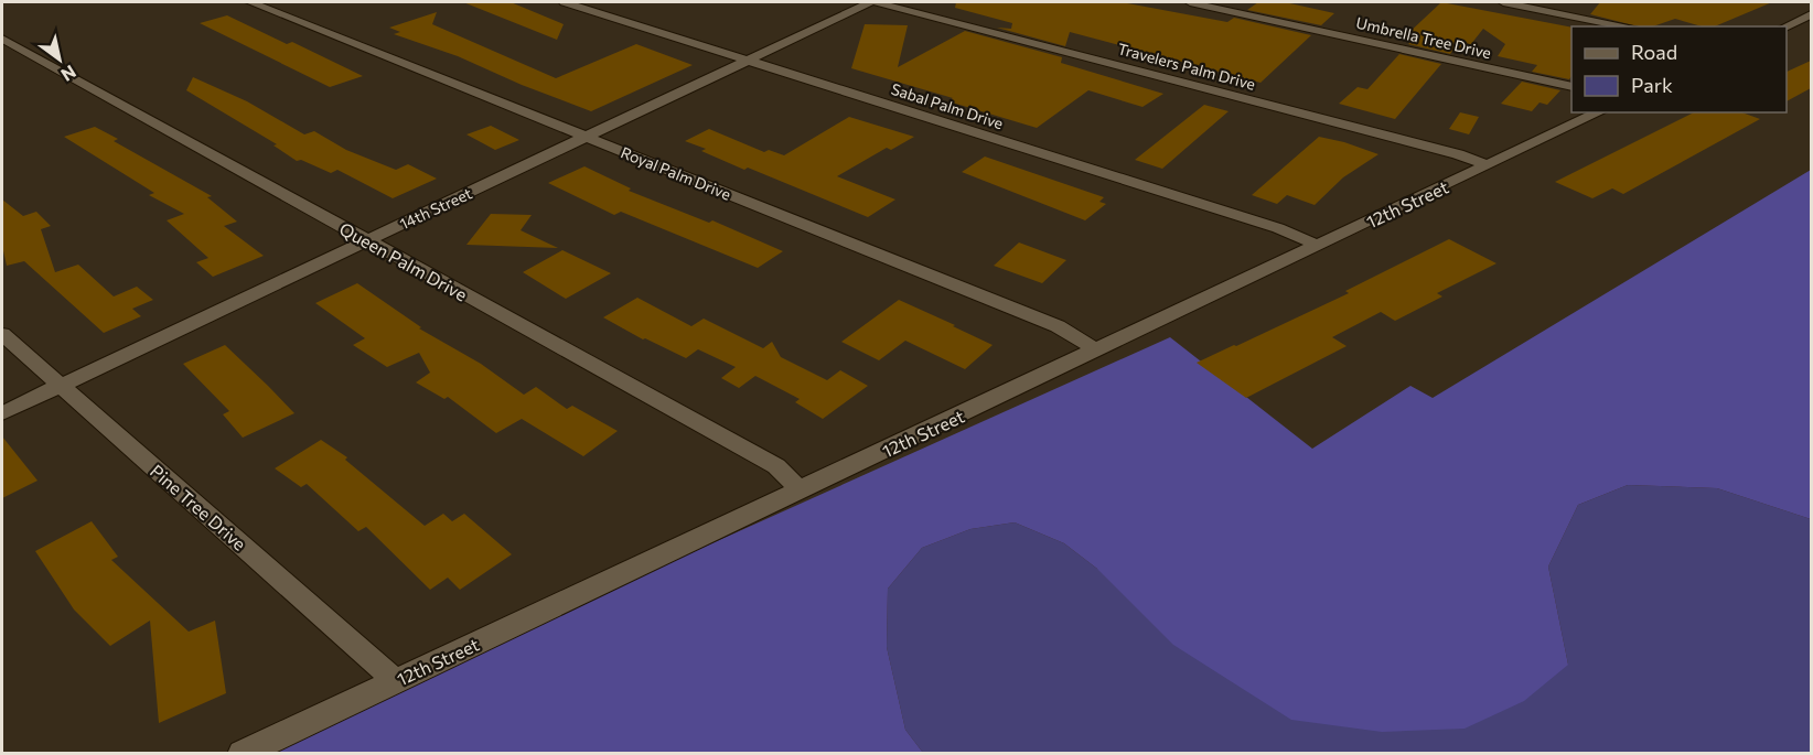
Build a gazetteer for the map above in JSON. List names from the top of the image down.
{
  "streets": {
    "street": [
      "Umbrella Tree Drive",
      "Travelers Palm Drive",
      "Sabal Palm Drive",
      "Royal Palm Drive",
      "12th Street",
      "14th Street",
      "Queen Palm Drive",
      "Pine Tree Drive"
    ]
  },
  "crossings": [
    ["Travelers Palm Drive", "12th Street"],
    ["Sabal Palm Drive", "12th Street"],
    ["Sabal Palm Drive", "14th Street"],
    ["Royal Palm Drive", "12th Street"],
    ["Royal Palm Drive", "14th Street"],
    ["12th Street", "Queen Palm Drive"],
    ["12th Street", "Pine Tree Drive"],
    ["14th Street", "Queen Palm Drive"],
    ["14th Street", "Pine Tree Drive"]
  ],
  "legend": ["Road", "Park"],
  "north": "bottom right"
}
